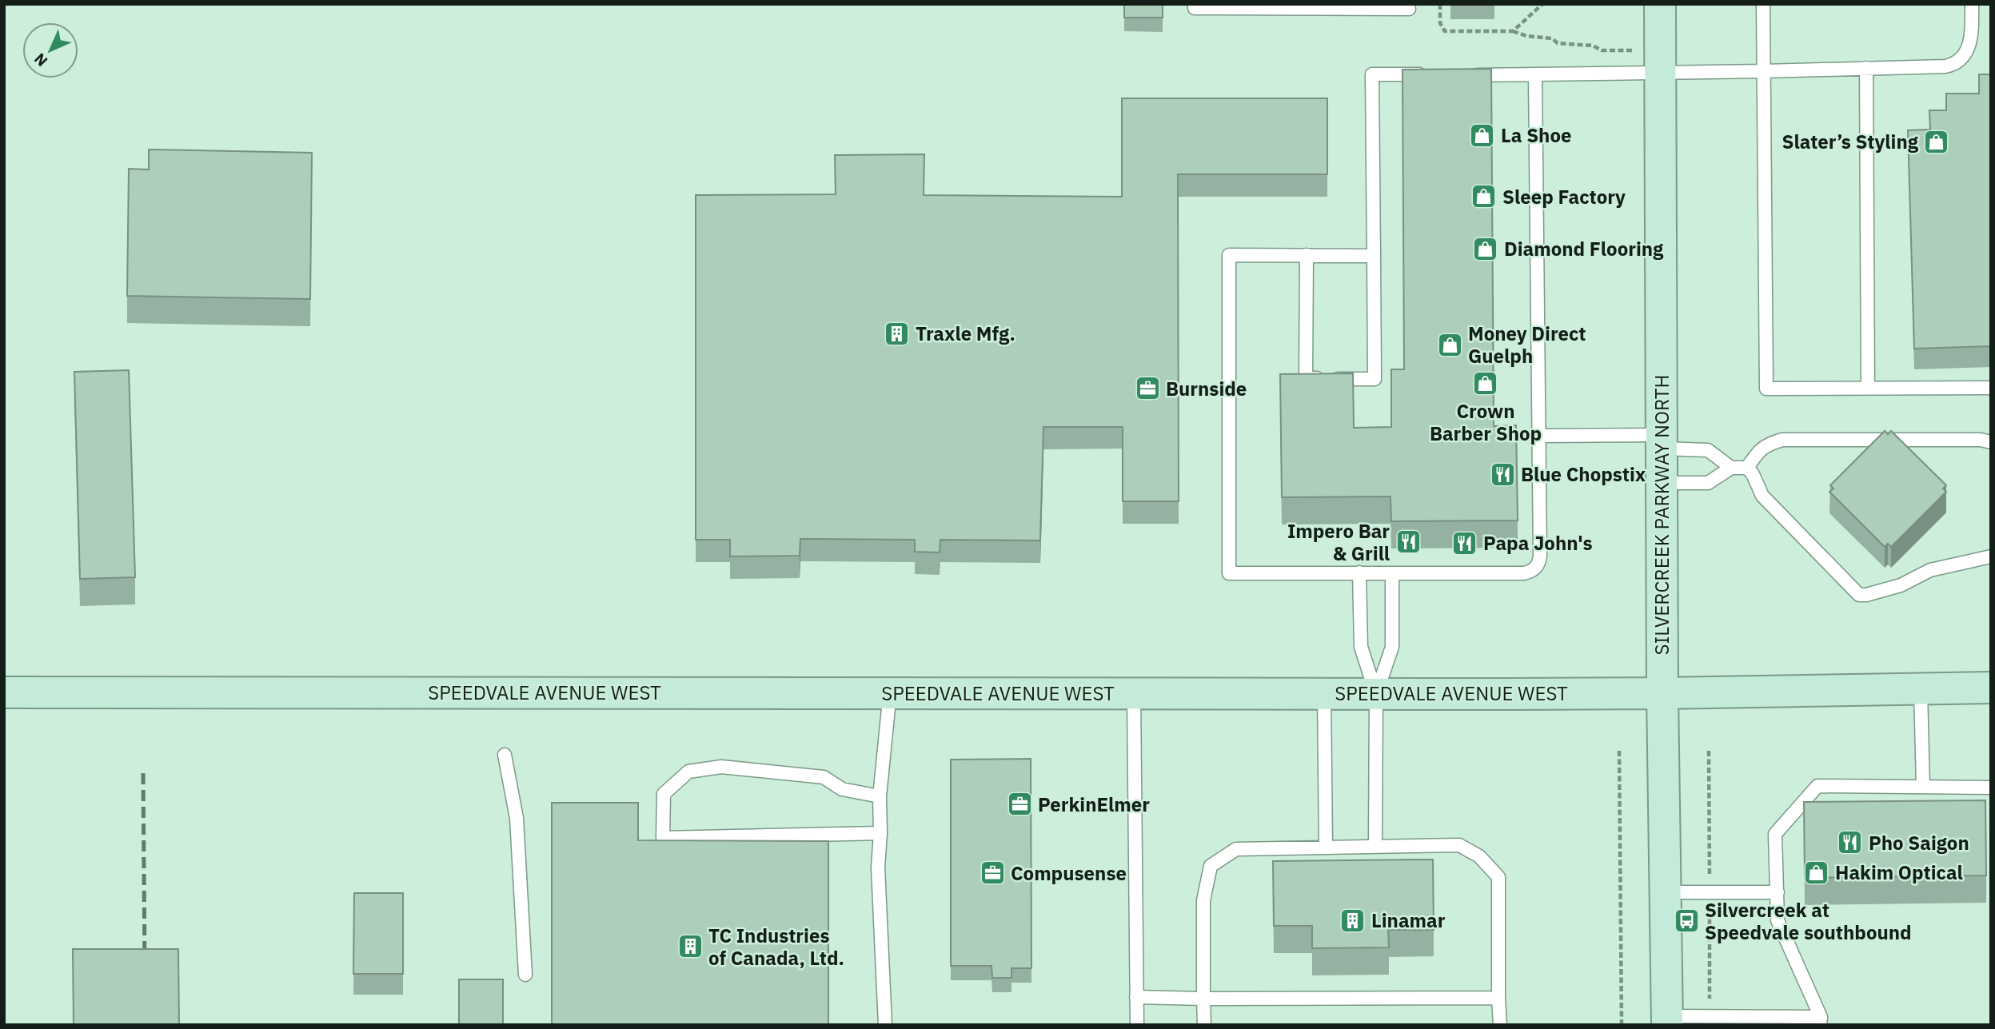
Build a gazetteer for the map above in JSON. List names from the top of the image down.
{
  "streets": {
    "main road": ["SILVERCREEK PARKWAY NORTH", "SPEEDVALE AVENUE WEST"]
  },
  "crossings": [
    ["SILVERCREEK PARKWAY NORTH", "SPEEDVALE AVENUE WEST"]
  ],
  "places": {
    "shop": [
      "La Shoe",
      "Slater’s Styling",
      "Sleep Factory",
      "Diamond Flooring",
      "Money Direct Guelph",
      "Crown Barber Shop",
      "Hakim Optical"
    ],
    "building": ["Traxle Mfg.", "Linamar", "TC Industries of Canada, Ltd."],
    "office": ["Burnside", "PerkinElmer", "Compusense"],
    "restaurant": [
      "Blue Chopstix",
      "Impero Bar & Grill",
      "Papa John's",
      "Pho Saigon"
    ],
    "bus stop": ["Silvercreek at Speedvale southbound"]
  },
  "north": "bottom left"
}
